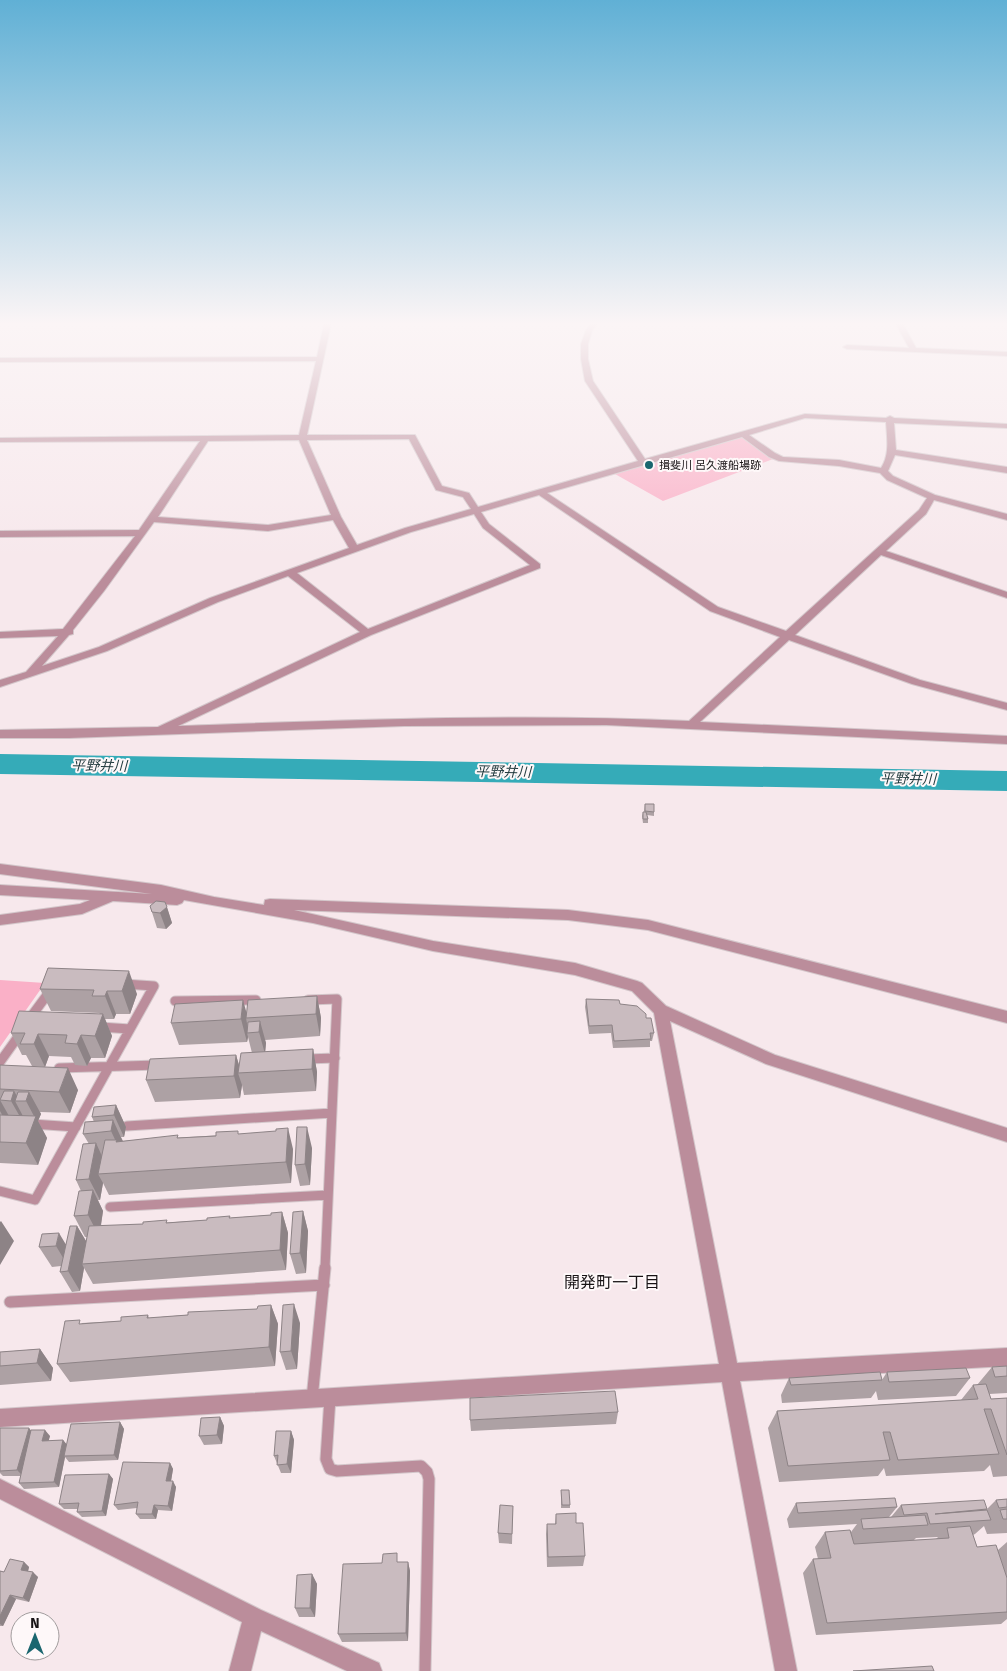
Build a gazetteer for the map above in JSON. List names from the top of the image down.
{
  "districts": ["開発町一丁目"],
  "water": ["平野井川"],
  "places": ["揖斐川 呂久渡船場跡"],
  "north": "top"
}
